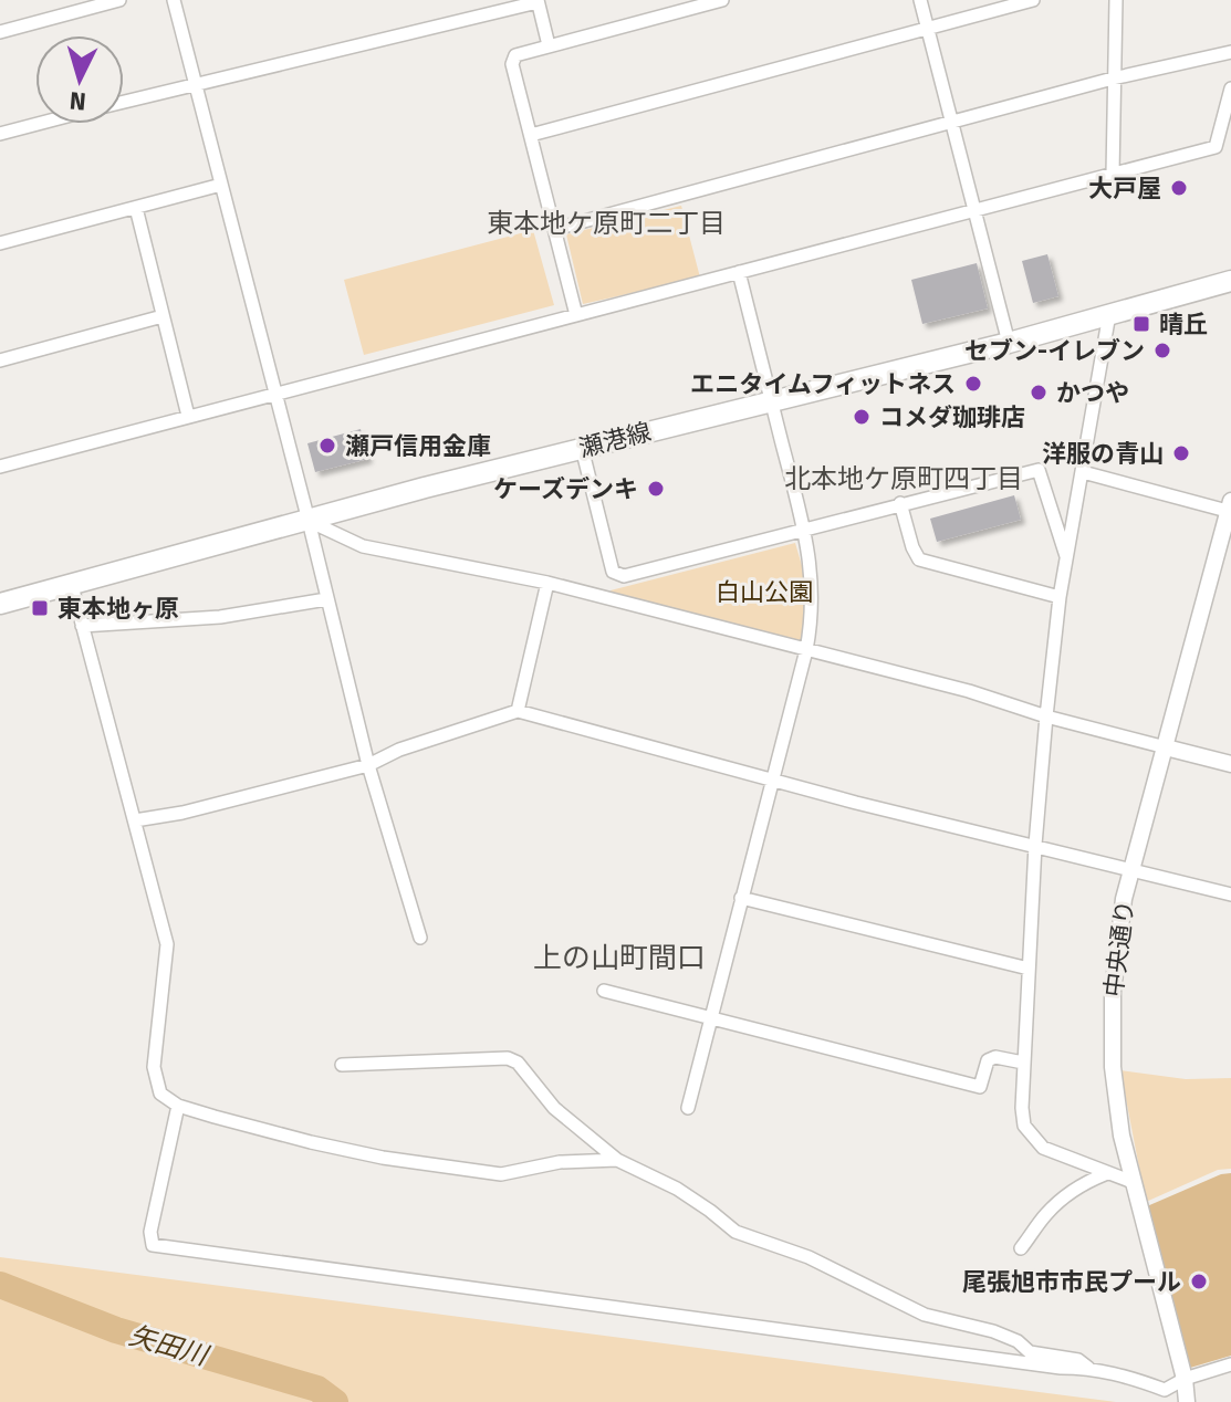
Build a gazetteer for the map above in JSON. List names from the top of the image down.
{
  "streets": {
    "highway": ["瀬港線"],
    "street": ["中央通り"]
  },
  "districts": ["東本地ケ原町二丁目", "北本地ケ原町四丁目", "上の山町間口"],
  "water": ["矢田川"],
  "parks": ["白山公園"],
  "places": {
    "other": [
      "大戸屋",
      "セブン-イレブン",
      "エニタイムフィットネス",
      "かつや",
      "コメダ珈琲店",
      "瀬戸信用金庫",
      "洋服の青山",
      "ケーズデンキ",
      "尾張旭市市民プール"
    ],
    "transit": ["晴丘", "東本地ヶ原"]
  },
  "north": "bottom"
}
